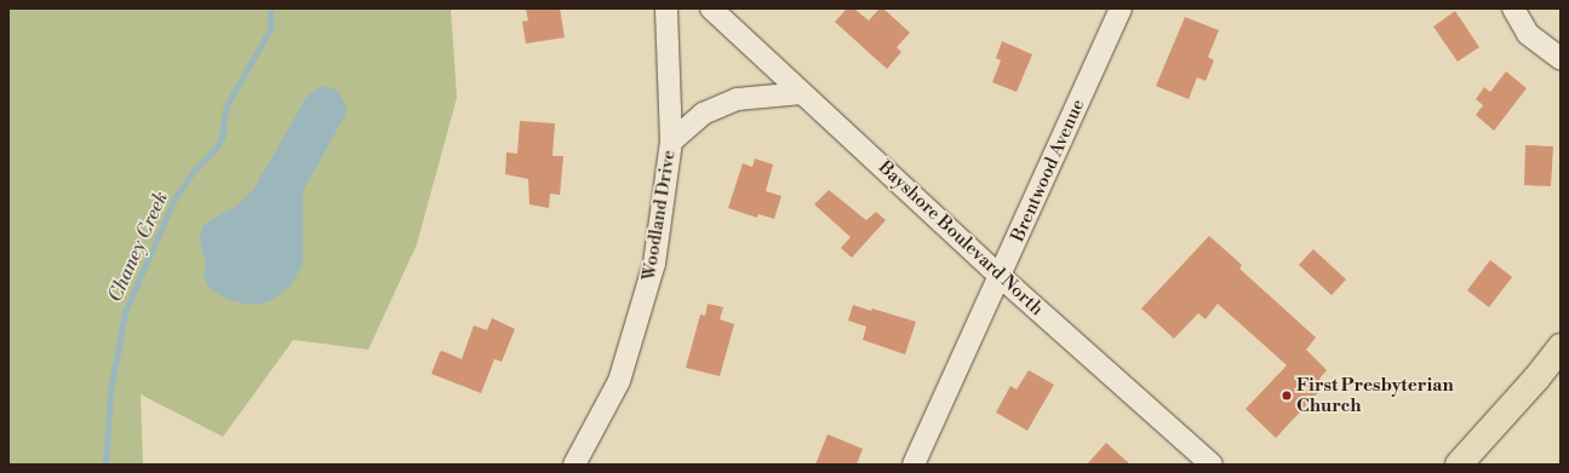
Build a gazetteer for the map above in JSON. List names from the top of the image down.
{
  "streets": {
    "street": ["Brentwood Avenue", "Woodland Drive", "Bayshore Boulevard North"]
  },
  "crossings": [
    ["Brentwood Avenue", "Bayshore Boulevard North"]
  ],
  "water": ["Chaney Creek"],
  "places": ["First Presbyterian Church"]
}
